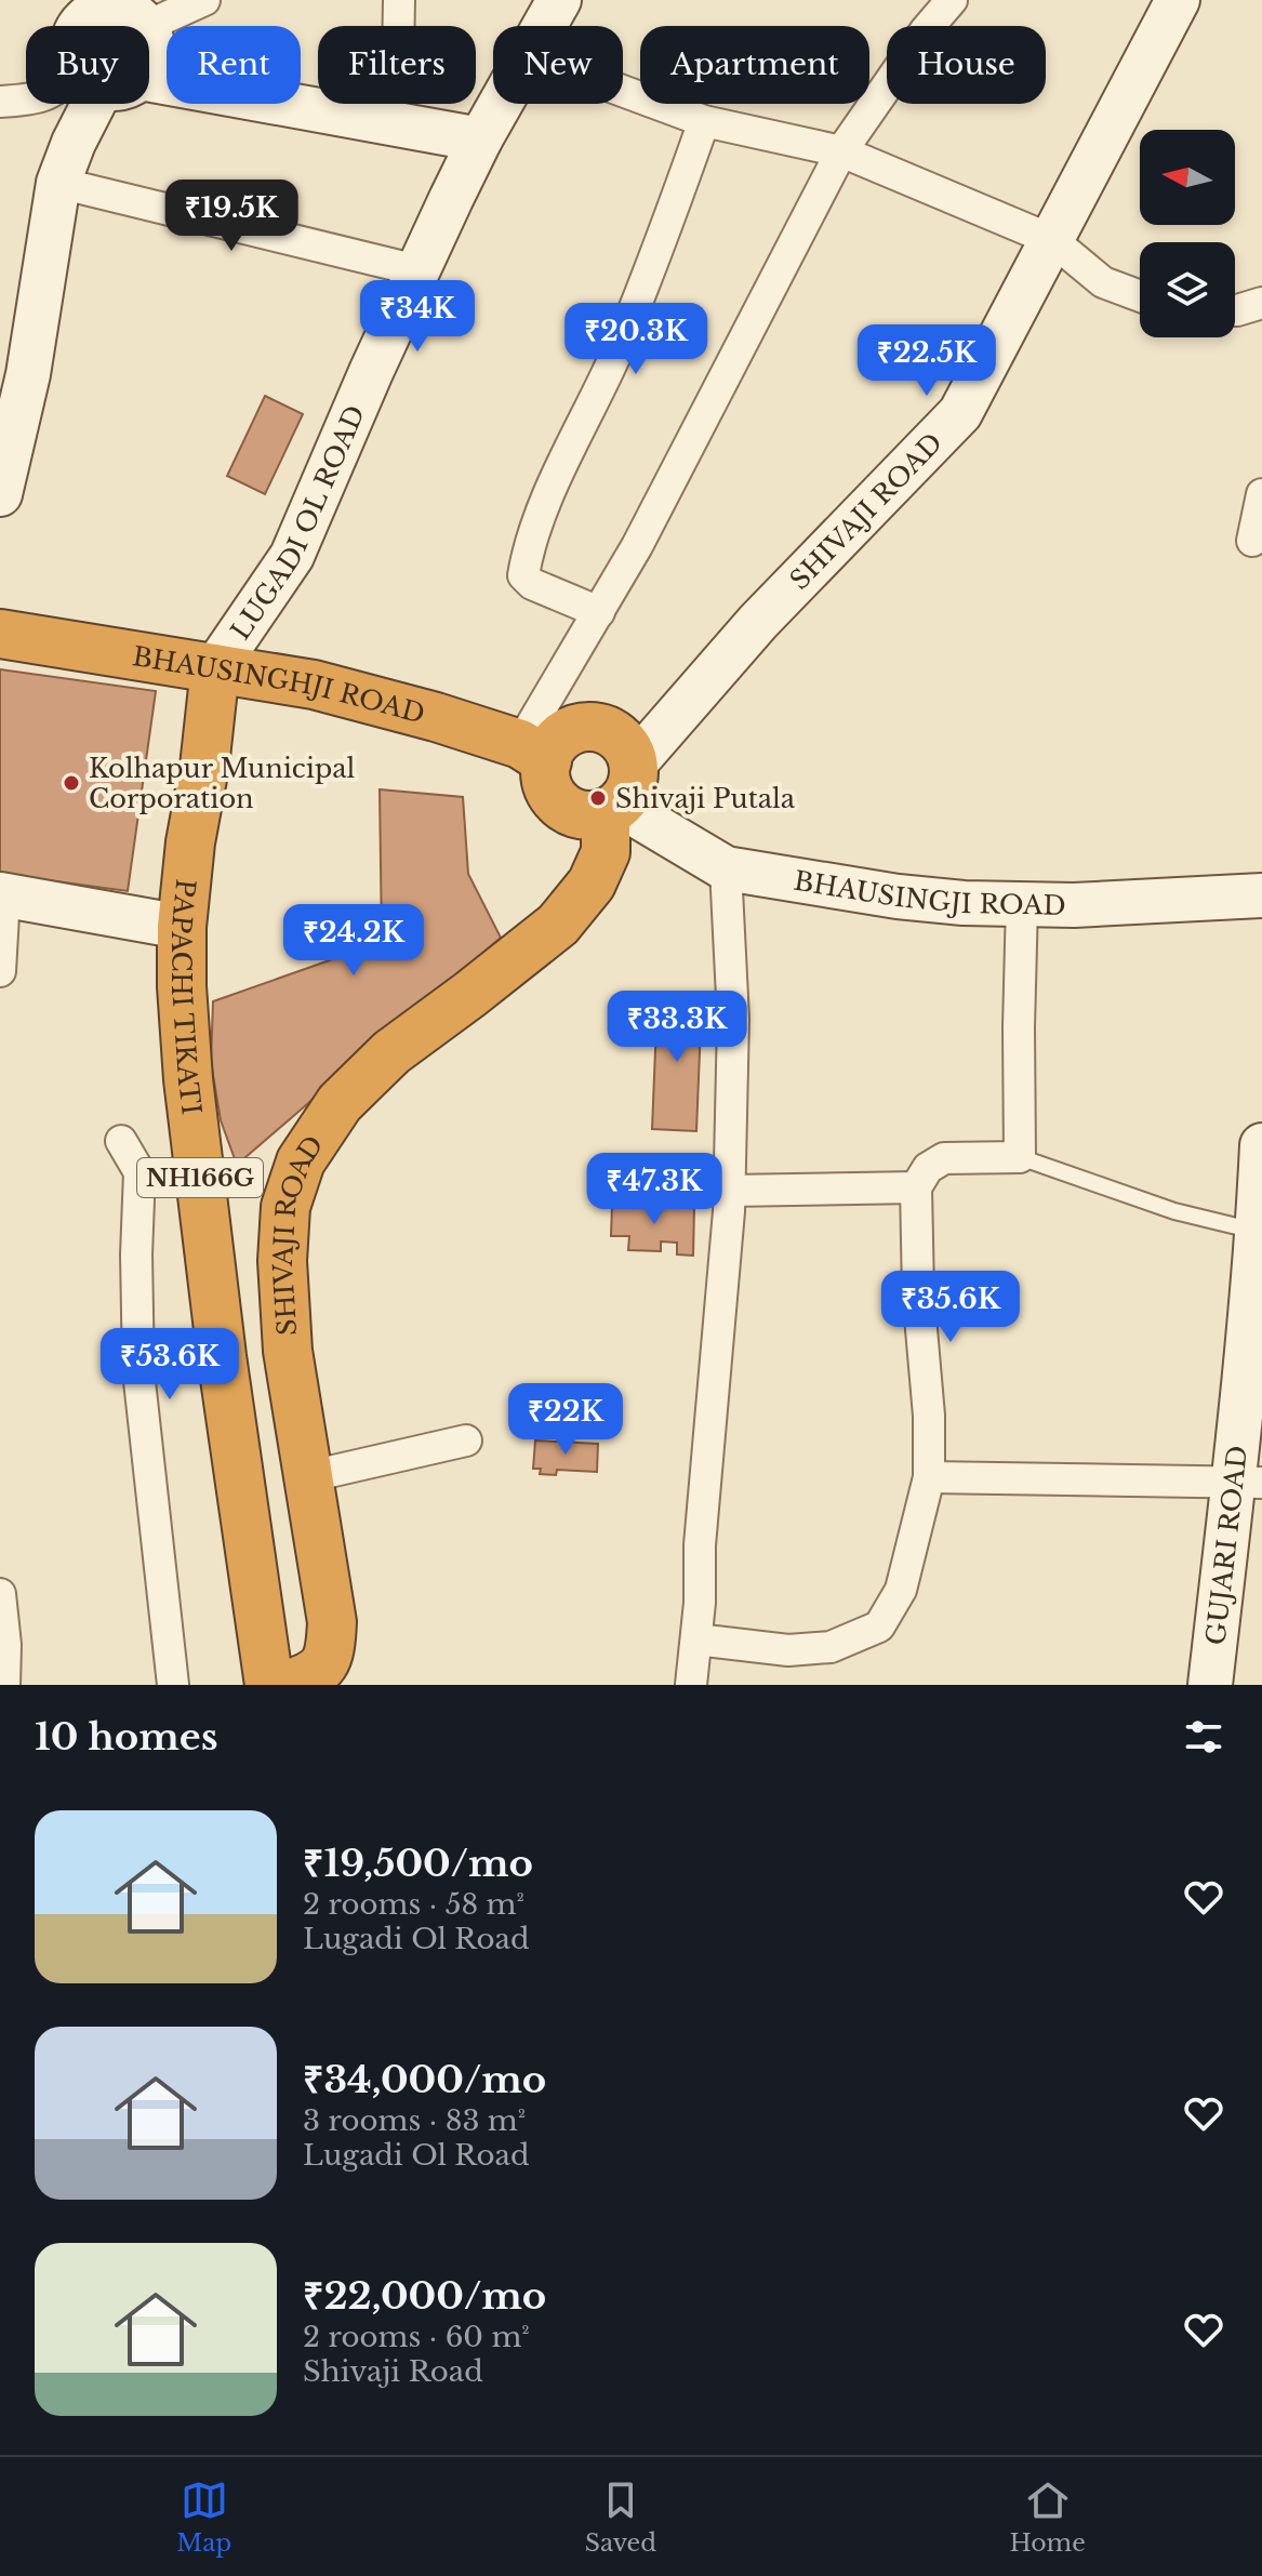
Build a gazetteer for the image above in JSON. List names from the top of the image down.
{
  "streets": {
    "highway": [
      "SHIVAJI ROAD",
      "BHAUSINGHJI ROAD",
      "PAPACHI TIKATI",
      "NH166G"
    ],
    "street": ["LUGADI OL ROAD", "BHAUSINGJI ROAD", "GUJARI ROAD"]
  },
  "crossings": [
    ["SHIVAJI ROAD", "BHAUSINGHJI ROAD"],
    ["SHIVAJI ROAD", "BHAUSINGJI ROAD"],
    ["LUGADI OL ROAD", "BHAUSINGHJI ROAD"],
    ["LUGADI OL ROAD", "PAPACHI TIKATI"],
    ["BHAUSINGHJI ROAD", "BHAUSINGJI ROAD"],
    ["BHAUSINGHJI ROAD", "PAPACHI TIKATI"]
  ],
  "places": ["Kolhapur Municipal Corporation", "Shivaji Putala"],
  "north": "left",
  "page": {
    "chip": [
      "Buy",
      "Rent",
      "Filters",
      "New",
      "Apartment",
      "House"
    ],
    "price": [
      "₹19.5K",
      "₹34K",
      "₹20.3K",
      "₹22.5K",
      "₹24.2K",
      "₹33.3K",
      "₹47.3K",
      "₹35.6K",
      "₹53.6K",
      "₹22K"
    ],
    "heading": "10 homes",
    "list": [
      {
        "name": "₹19,500/mo",
        "note": "2 rooms · 58 m² · Lugadi Ol Road"
      },
      {
        "name": "₹34,000/mo",
        "note": "3 rooms · 83 m² · Lugadi Ol Road"
      },
      {
        "name": "₹22,000/mo",
        "note": "2 rooms · 60 m² · Shivaji Road"
      }
    ],
    "tabs": ["Map", "Saved", "Home"]
  }
}
